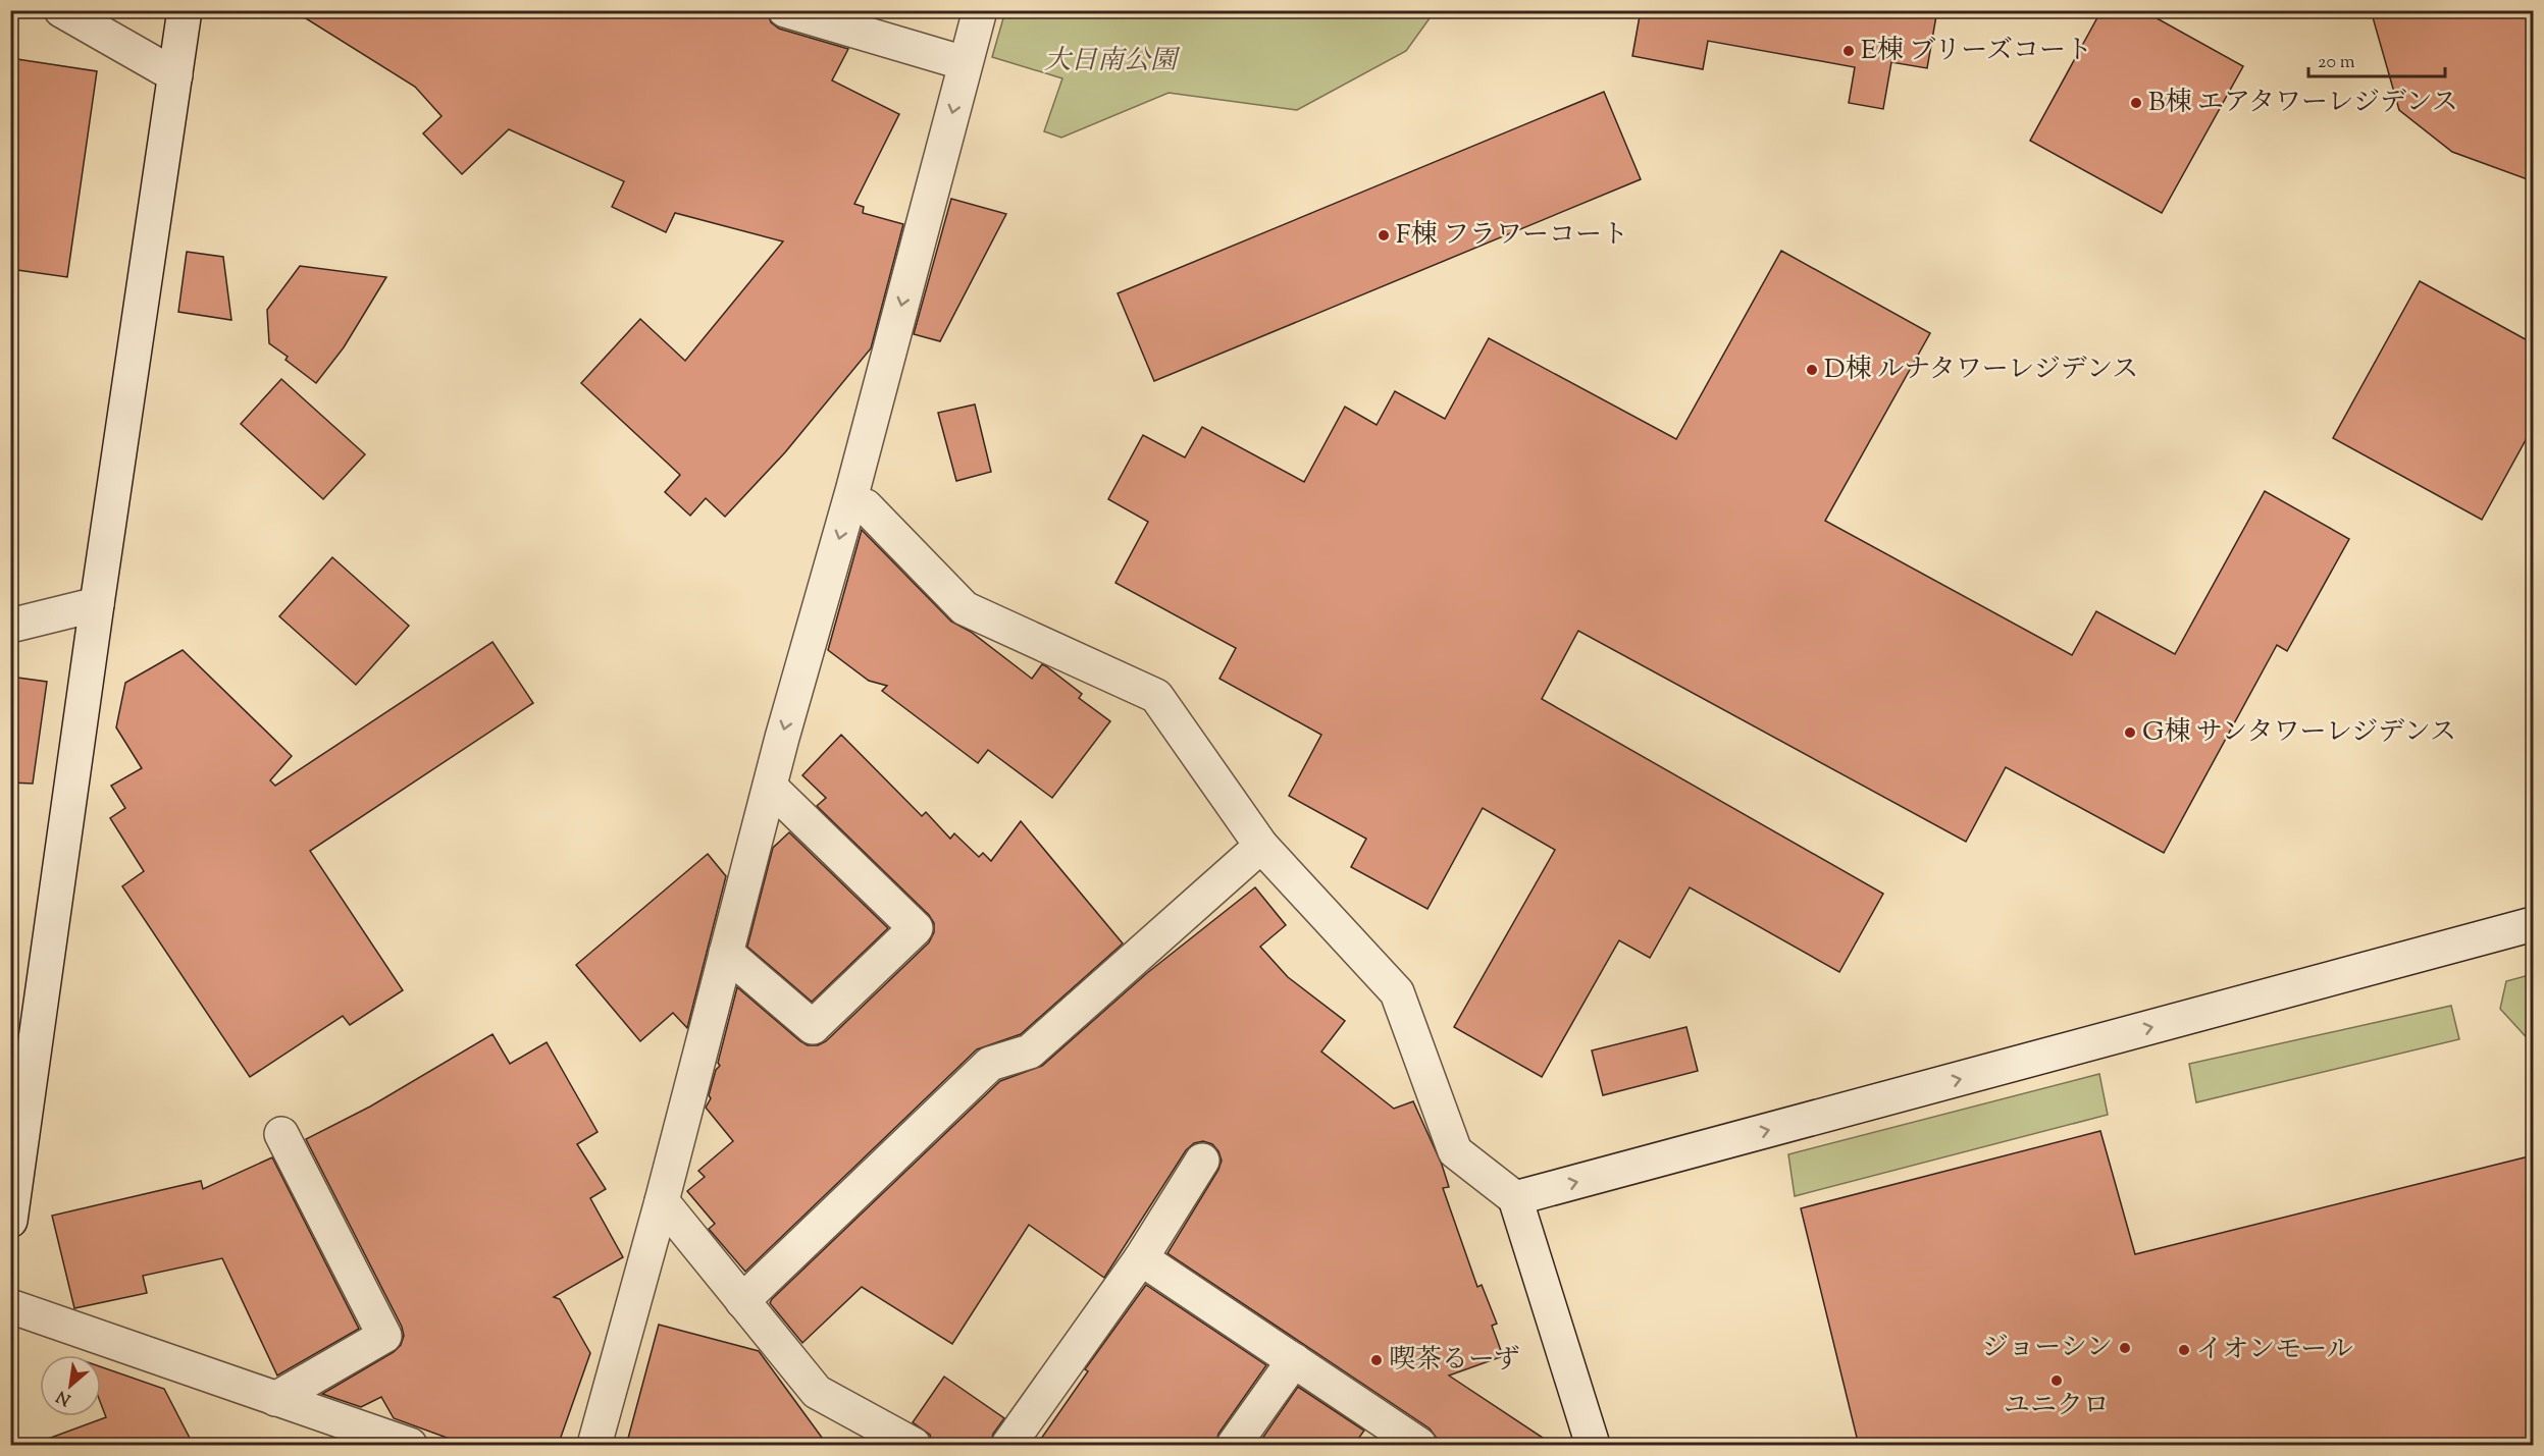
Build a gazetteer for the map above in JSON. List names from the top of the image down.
{
  "parks": ["大日南公園"],
  "places": [
    "E棟 ブリーズコート",
    "B棟 エアタワーレジデンス",
    "F棟 フラワーコート",
    "D棟 ルナタワーレジデンス",
    "G棟 サンタワーレジデンス",
    "ジョーシン",
    "イオンモール",
    "喫茶るーず",
    "ユニクロ"
  ],
  "scale_bar": "20 m",
  "north": "bottom left"
}
